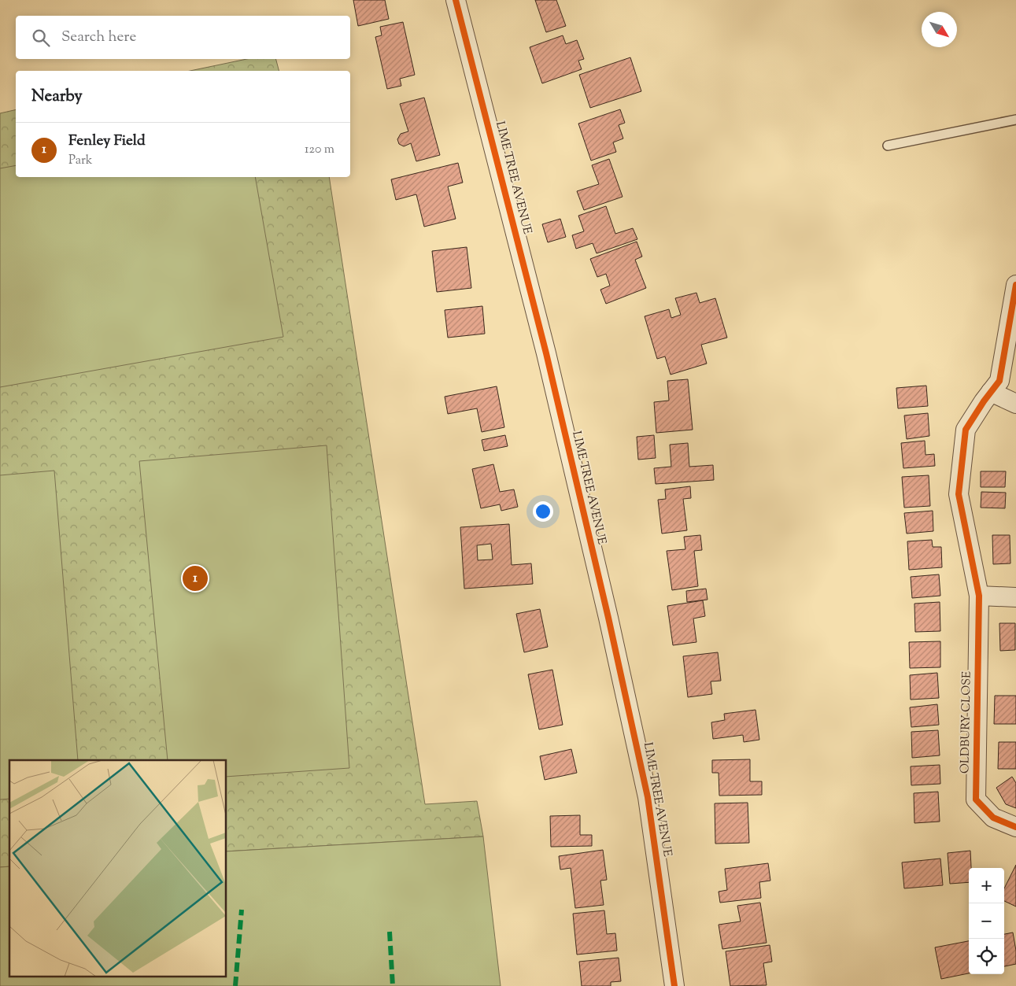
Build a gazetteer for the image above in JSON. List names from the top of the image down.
{
  "streets": {
    "street": ["LIME TREE AVENUE", "OLDBURY CLOSE"]
  },
  "north": "bottom right",
  "page": {
    "search": "Search here",
    "heading": "Nearby",
    "list": [
      {
        "mark": "1",
        "name": "Fenley Field",
        "note": "Park",
        "value": "120 m"
      }
    ],
    "pins": "1",
    "map_buttons": ["+", "−"]
  }
}
